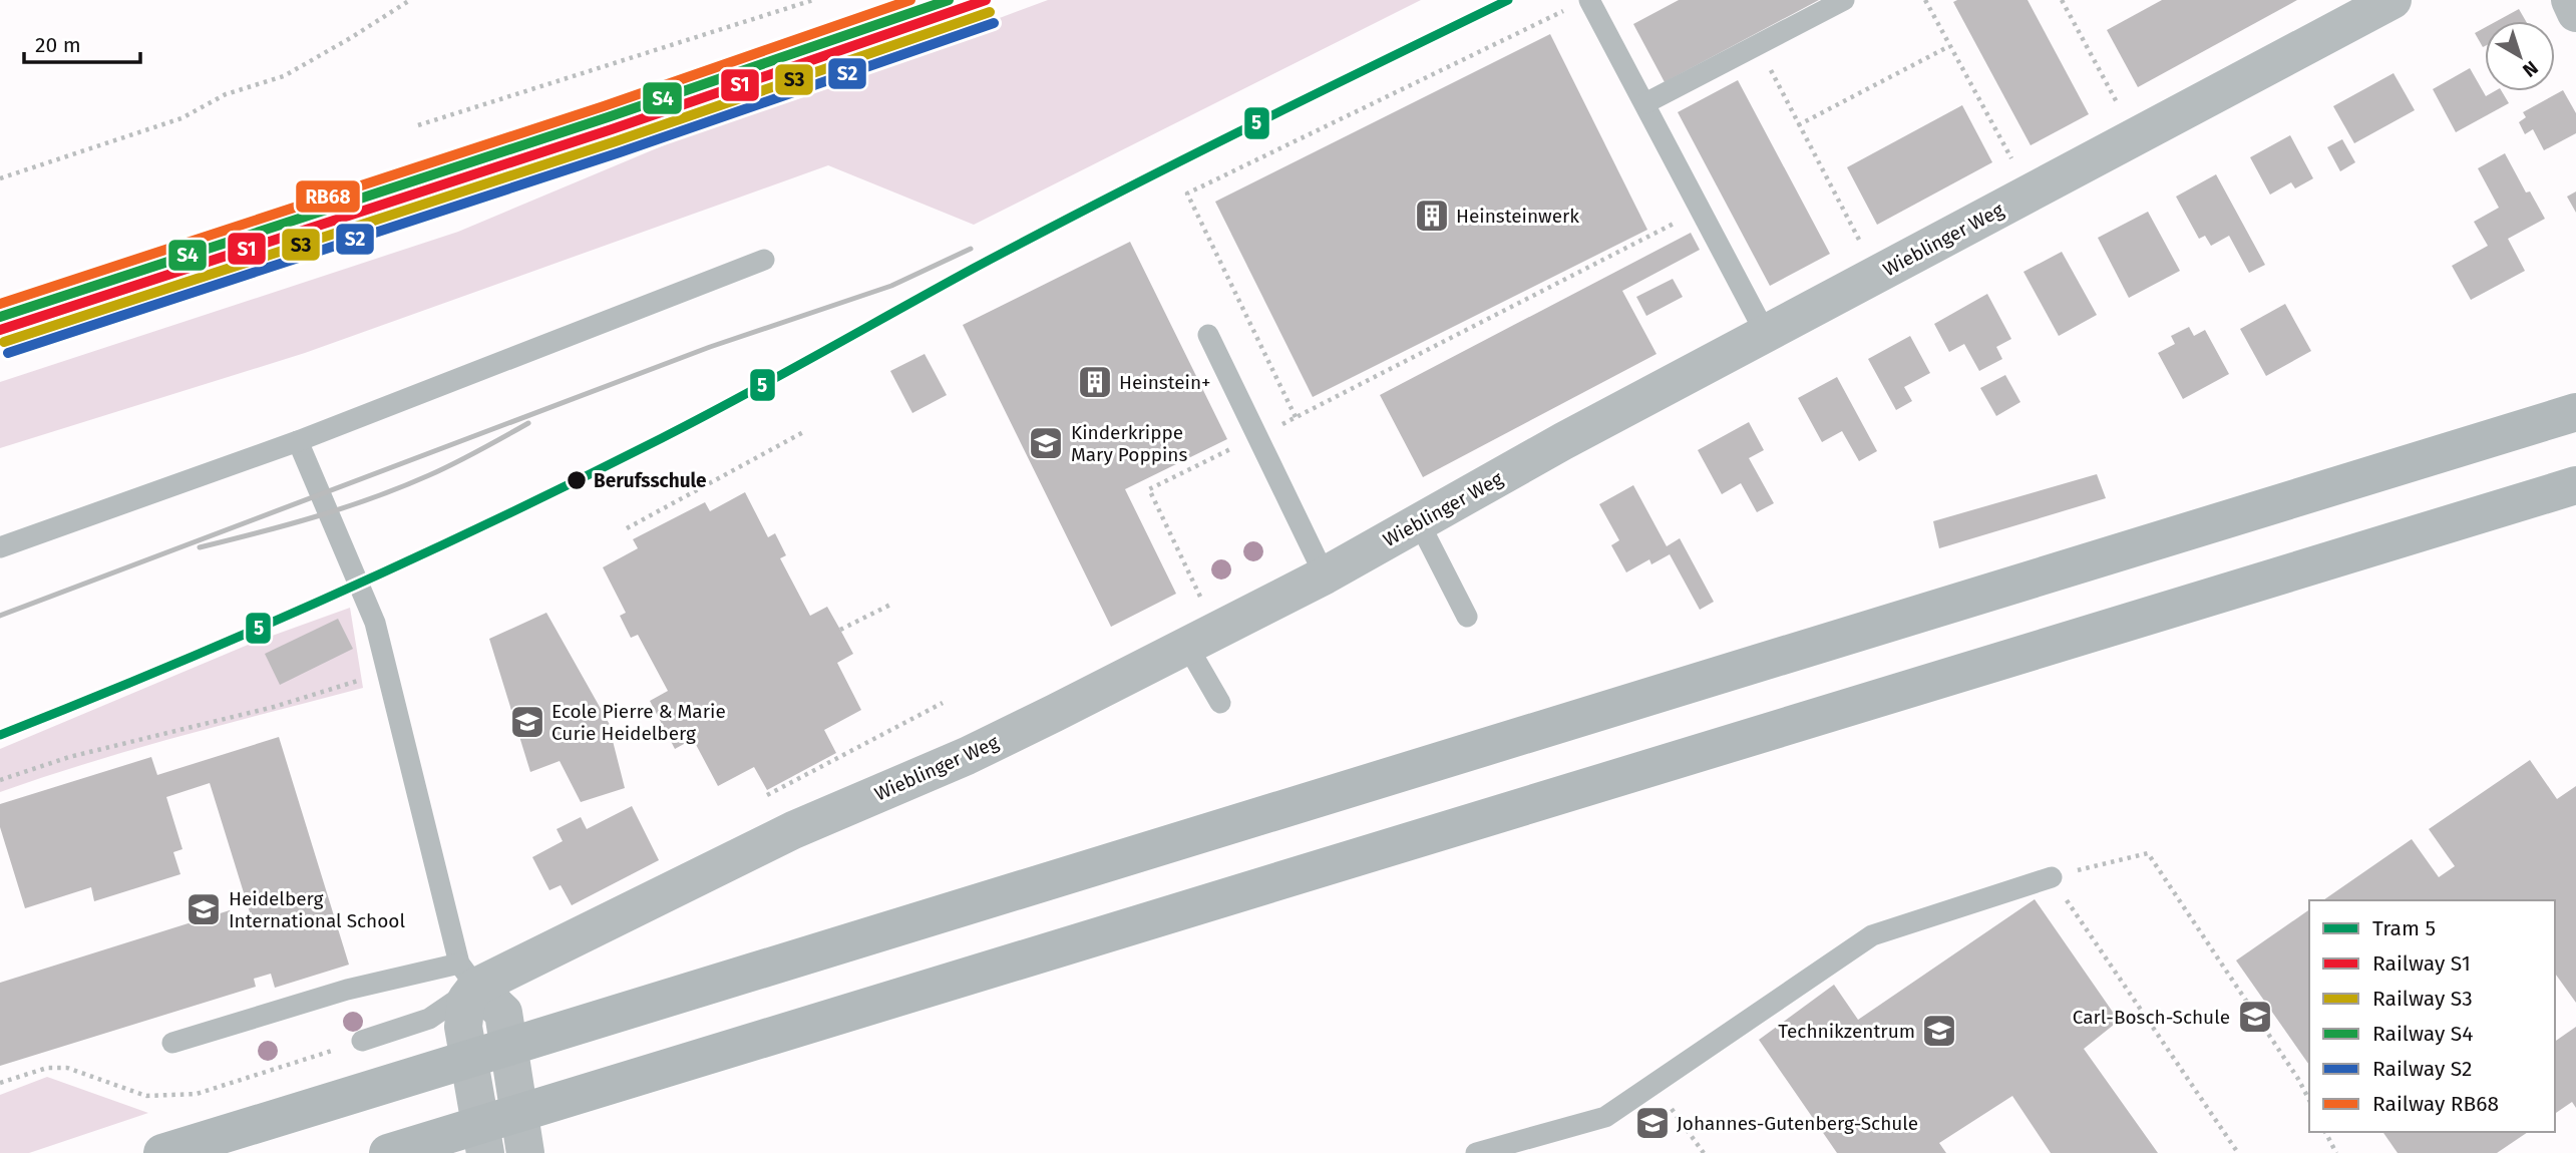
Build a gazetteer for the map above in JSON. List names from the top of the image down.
{
  "streets": {
    "street": ["Wieblinger Weg"]
  },
  "places": {
    "building": ["Heinsteinwerk", "Heinstein+"],
    "school or university": [
      "Kinderkrippe Mary Poppins",
      "Ecole Pierre & Marie Curie Heidelberg",
      "Heidelberg International School",
      "Carl-Bosch-Schule",
      "Technikzentrum",
      "Johannes-Gutenberg-Schule"
    ],
    "other": ["Berufsschule"]
  },
  "lines": [
    "tram line 5",
    "rail line S1",
    "rail line S4",
    "rail line RB68",
    "rail line S3",
    "rail line S2"
  ],
  "legend": [
    "Tram 5",
    "Railway S1",
    "Railway S3",
    "Railway S4",
    "Railway S2",
    "Railway RB68"
  ],
  "scale_bar": "20 m",
  "north": "bottom right"
}
